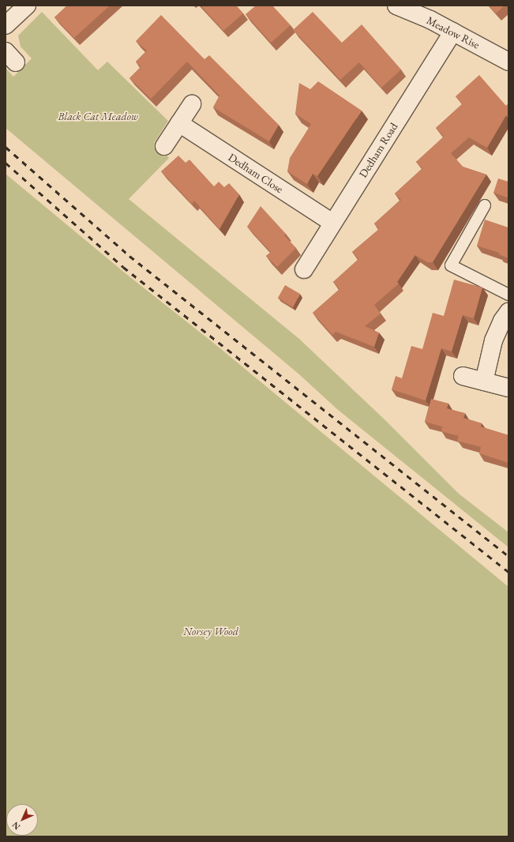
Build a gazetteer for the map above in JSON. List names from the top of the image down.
{
  "streets": {
    "street": ["Meadow Rise", "Dedham Road", "Dedham Close"]
  },
  "crossings": [
    ["Meadow Rise", "Dedham Road"],
    ["Dedham Road", "Dedham Close"]
  ],
  "parks": ["Black Cat Meadow", "Norsey Wood"],
  "north": "bottom left"
}
